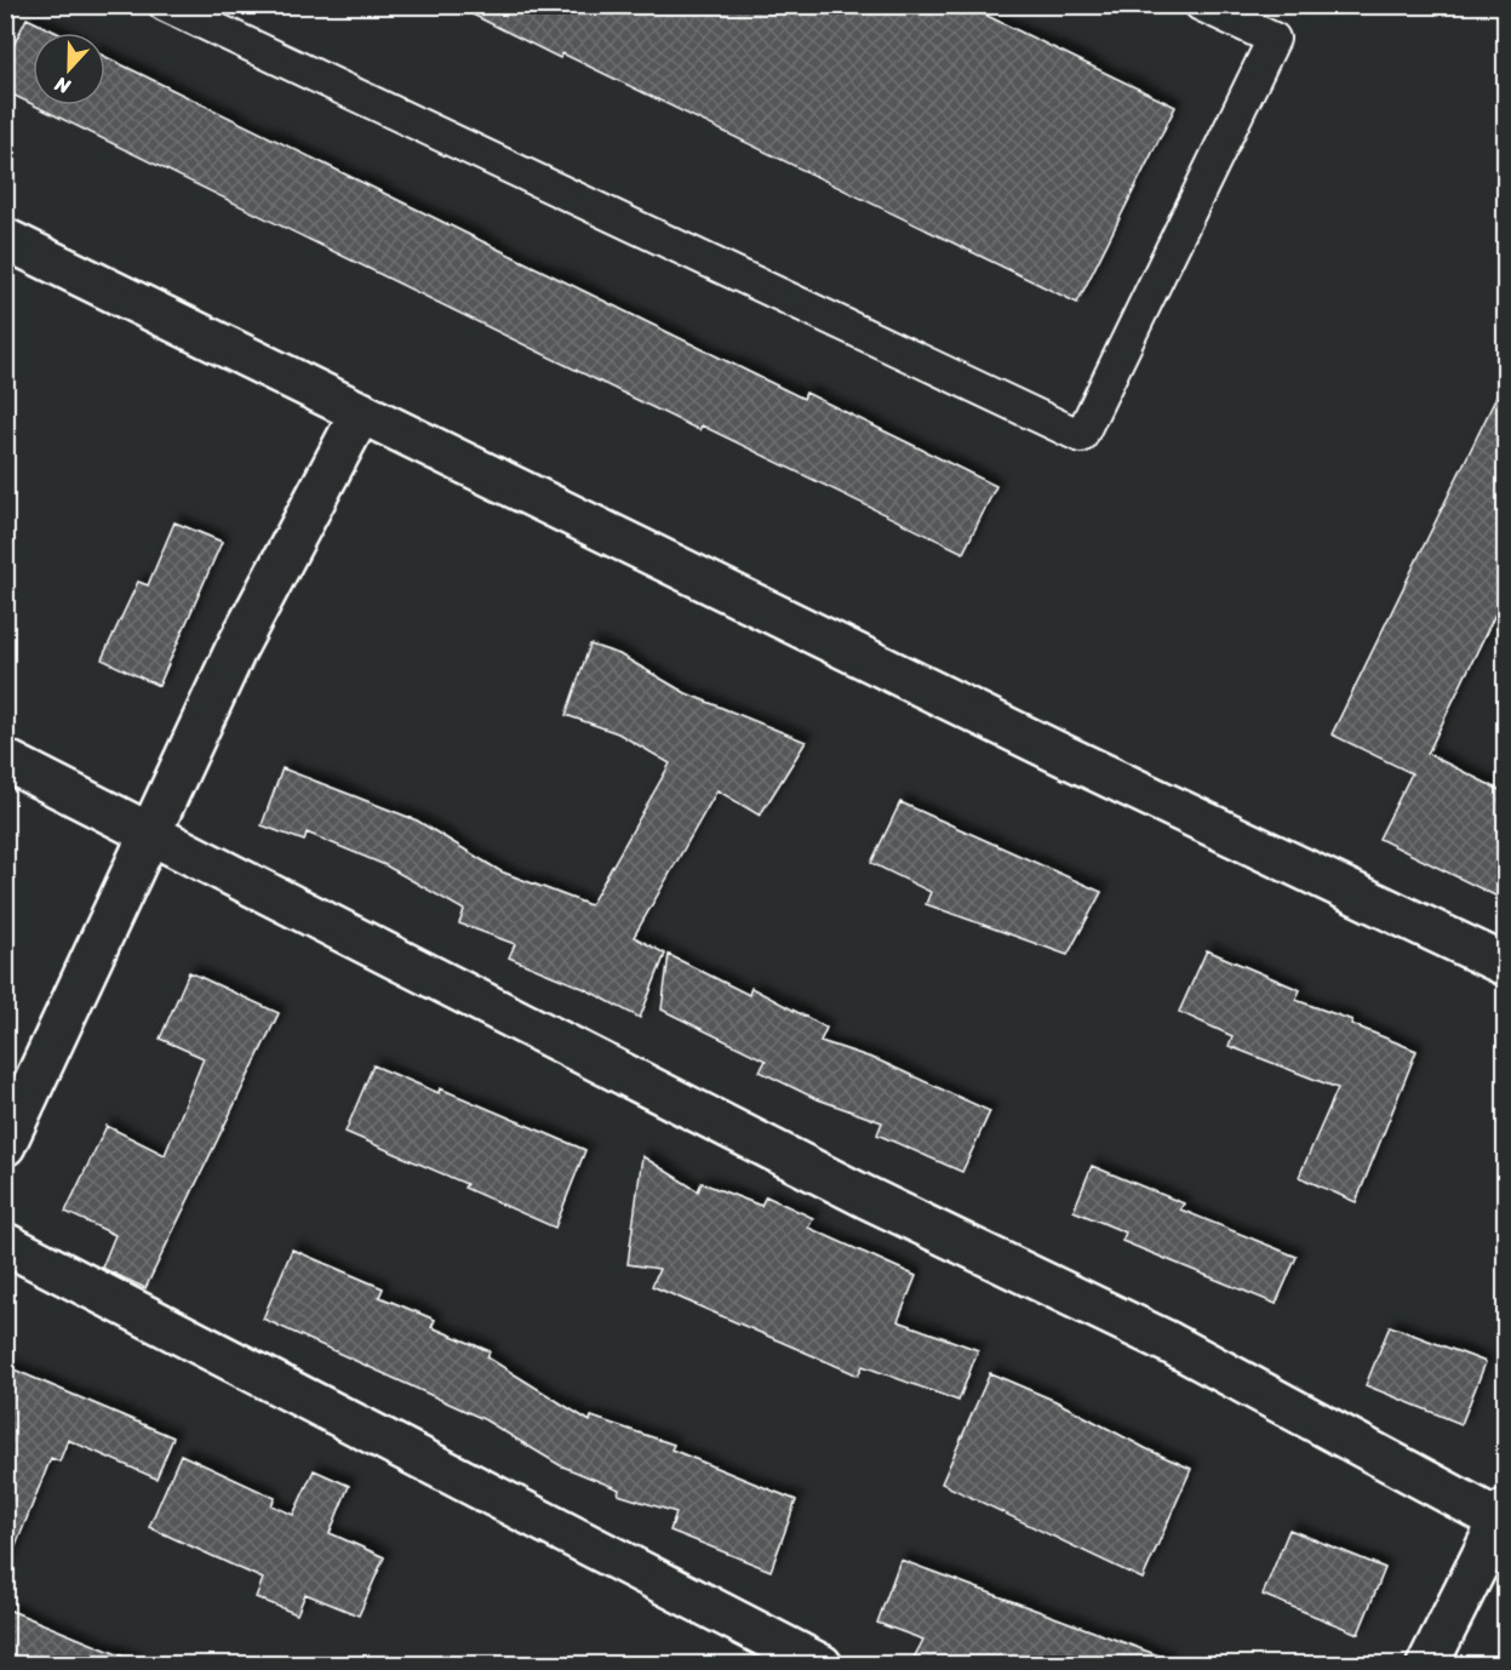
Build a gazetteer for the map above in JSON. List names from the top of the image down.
{
  "north": "bottom"
}
